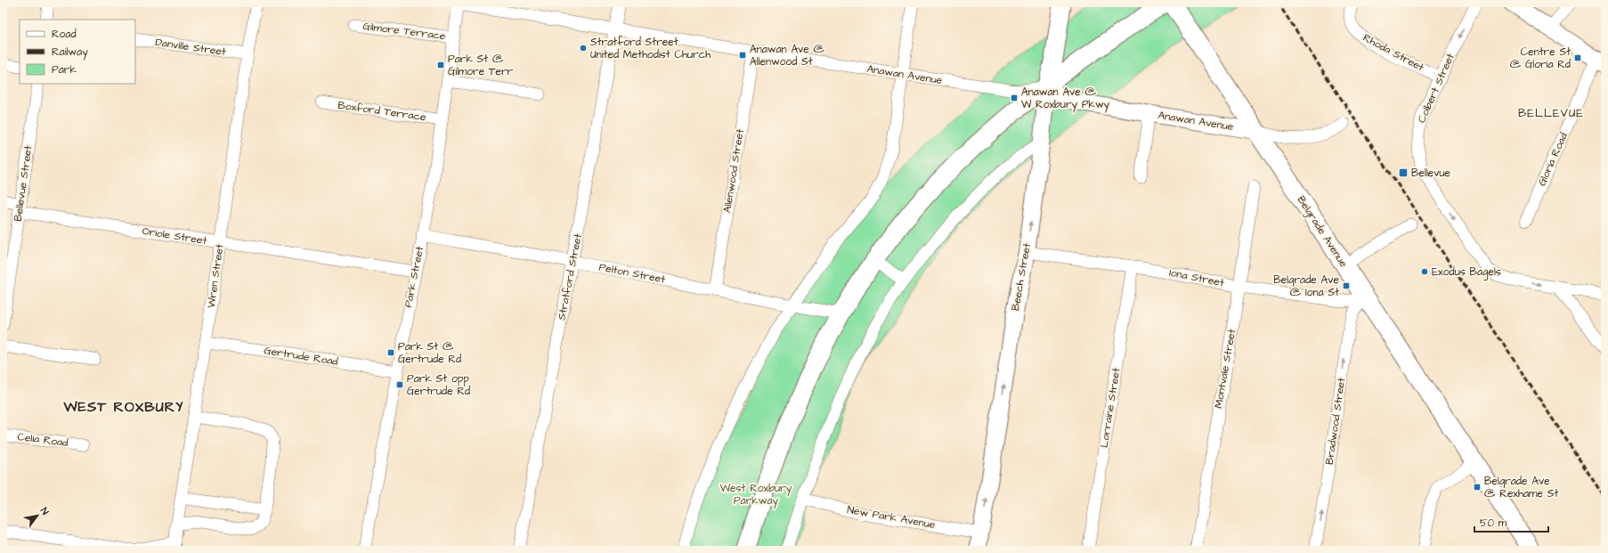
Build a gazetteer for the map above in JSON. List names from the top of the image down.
{
  "streets": {
    "main road": ["Belgrade Avenue", "Beech Street"],
    "street": [
      "Gilmore Terrace",
      "Danville Street",
      "Rhoda Street",
      "Anawan Avenue",
      "Colbert Street",
      "Boxford Terrace",
      "Gloria Road",
      "Allenwood Street",
      "Bellevue Street",
      "Oriole Street",
      "Pelton Street",
      "Wren Street",
      "Park Street",
      "Stratford Street",
      "Iona Street",
      "Gertrude Road",
      "Montvale Street",
      "Lorraine Street",
      "Bradwood Street",
      "Celia Road",
      "New Park Avenue"
    ]
  },
  "crossings": [
    ["Gilmore Terrace", "Park Street"],
    ["Danville Street", "Wren Street"],
    ["Rhoda Street", "Colbert Street"],
    ["Anawan Avenue", "Allenwood Street"],
    ["Anawan Avenue", "Belgrade Avenue"],
    ["Anawan Avenue", "Park Street"],
    ["Anawan Avenue", "Stratford Street"],
    ["Anawan Avenue", "Beech Street"],
    ["Boxford Terrace", "Park Street"],
    ["Allenwood Street", "Pelton Street"],
    ["Bellevue Street", "Oriole Street"],
    ["Belgrade Avenue", "Iona Street"],
    ["Belgrade Avenue", "Bradwood Street"],
    ["Oriole Street", "Wren Street"],
    ["Oriole Street", "Park Street"],
    ["Pelton Street", "Park Street"],
    ["Pelton Street", "Stratford Street"],
    ["Wren Street", "Gertrude Road"],
    ["Park Street", "Gertrude Road"],
    ["Beech Street", "Iona Street"],
    ["Beech Street", "New Park Avenue"],
    ["Iona Street", "Montvale Street"],
    ["Iona Street", "Lorraine Street"],
    ["Iona Street", "Bradwood Street"]
  ],
  "one_way": ["Beech Street", "Bradwood Street"],
  "districts": ["BELLEVUE", "WEST ROXBURY"],
  "parks": ["West Roxbury Parkway"],
  "places": {
    "other": ["Stratford Street United Methodist Church", "Exodus Bagels"],
    "transit": [
      "Anawan Ave @ Allenwood St",
      "Centre St @ Gloria Rd",
      "Park St @ Gilmore Terr",
      "Anawan Ave @ W Roxbury Pkwy",
      "Bellevue",
      "Belgrade Ave @ Iona St",
      "Park St @ Gertrude Rd",
      "Park St opp Gertrude Rd",
      "Belgrade Ave @ Rexhame St"
    ]
  },
  "legend": ["Road", "Railway", "Park"],
  "scale_bar": "50 m",
  "north": "top right"
}
